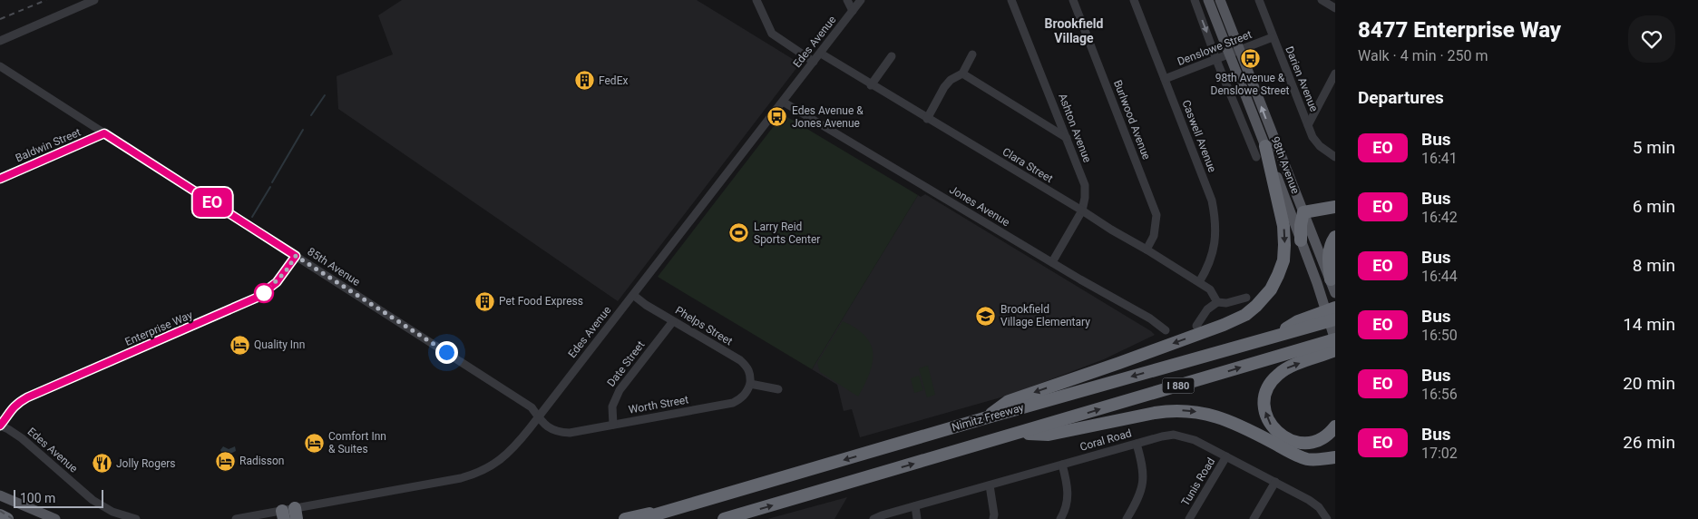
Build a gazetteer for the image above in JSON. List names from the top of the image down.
{
  "streets": {
    "highway": ["I 880", "Nimitz Freeway"],
    "main road": ["98th Avenue"],
    "street": [
      "Edes Avenue",
      "Denslowe Street",
      "Darien Avenue",
      "Burlwood Avenue",
      "Ashton Avenue",
      "Caswell Avenue",
      "Baldwin Street",
      "Clara Street",
      "Jones Avenue",
      "85th Avenue",
      "Phelps Street",
      "Enterprise Way",
      "Date Street",
      "Worth Street",
      "Coral Road",
      "Tunis Road"
    ]
  },
  "crossings": [
    ["Edes Avenue", "Clara Street"],
    ["Edes Avenue", "Jones Avenue"],
    ["Edes Avenue", "85th Avenue"],
    ["Edes Avenue", "Phelps Street"],
    ["Edes Avenue", "Enterprise Way"],
    ["Edes Avenue", "Worth Street"],
    ["Denslowe Street", "Darien Avenue"],
    ["Denslowe Street", "Caswell Avenue"],
    ["Denslowe Street", "98th Avenue"],
    ["Burlwood Avenue", "Clara Street"],
    ["Ashton Avenue", "Clara Street"],
    ["Ashton Avenue", "Jones Avenue"],
    ["Caswell Avenue", "Clara Street"],
    ["Baldwin Street", "85th Avenue"],
    ["98th Avenue", "I 880"],
    ["85th Avenue", "Enterprise Way"],
    ["85th Avenue", "Worth Street"],
    ["Phelps Street", "Date Street"],
    ["Phelps Street", "Worth Street"],
    ["Date Street", "Worth Street"],
    ["Coral Road", "Tunis Road"]
  ],
  "districts": ["Brookfield Village"],
  "places": {
    "bus stop": ["98th Avenue & Denslowe Street", "Edes Avenue & Jones Avenue"],
    "building": ["FedEx", "Pet Food Express"],
    "sports": ["Larry Reid Sports Center"],
    "school or university": ["Brookfield Village Elementary"],
    "hotel": ["Quality Inn", "Comfort Inn & Suites", "Radisson"],
    "restaurant": ["Jolly Rogers"]
  },
  "lines": ["bus line EO"],
  "scale_bar": "100 m",
  "page": {
    "on_map": "EO",
    "heading": [
      ["8477 Enterprise Way", "Walk · 4 min · 250 m"],
      "Departures"
    ],
    "list": [
      {
        "mark": "EO",
        "name": "Bus",
        "note": "16:41",
        "value": "5 min"
      },
      {
        "mark": "EO",
        "name": "Bus",
        "note": "16:42",
        "value": "6 min"
      },
      {
        "mark": "EO",
        "name": "Bus",
        "note": "16:44",
        "value": "8 min"
      },
      {
        "mark": "EO",
        "name": "Bus",
        "note": "16:50",
        "value": "14 min"
      },
      {
        "mark": "EO",
        "name": "Bus",
        "note": "16:56",
        "value": "20 min"
      },
      {
        "mark": "EO",
        "name": "Bus",
        "note": "17:02",
        "value": "26 min"
      }
    ],
    "scale": "100 m"
  }
}
